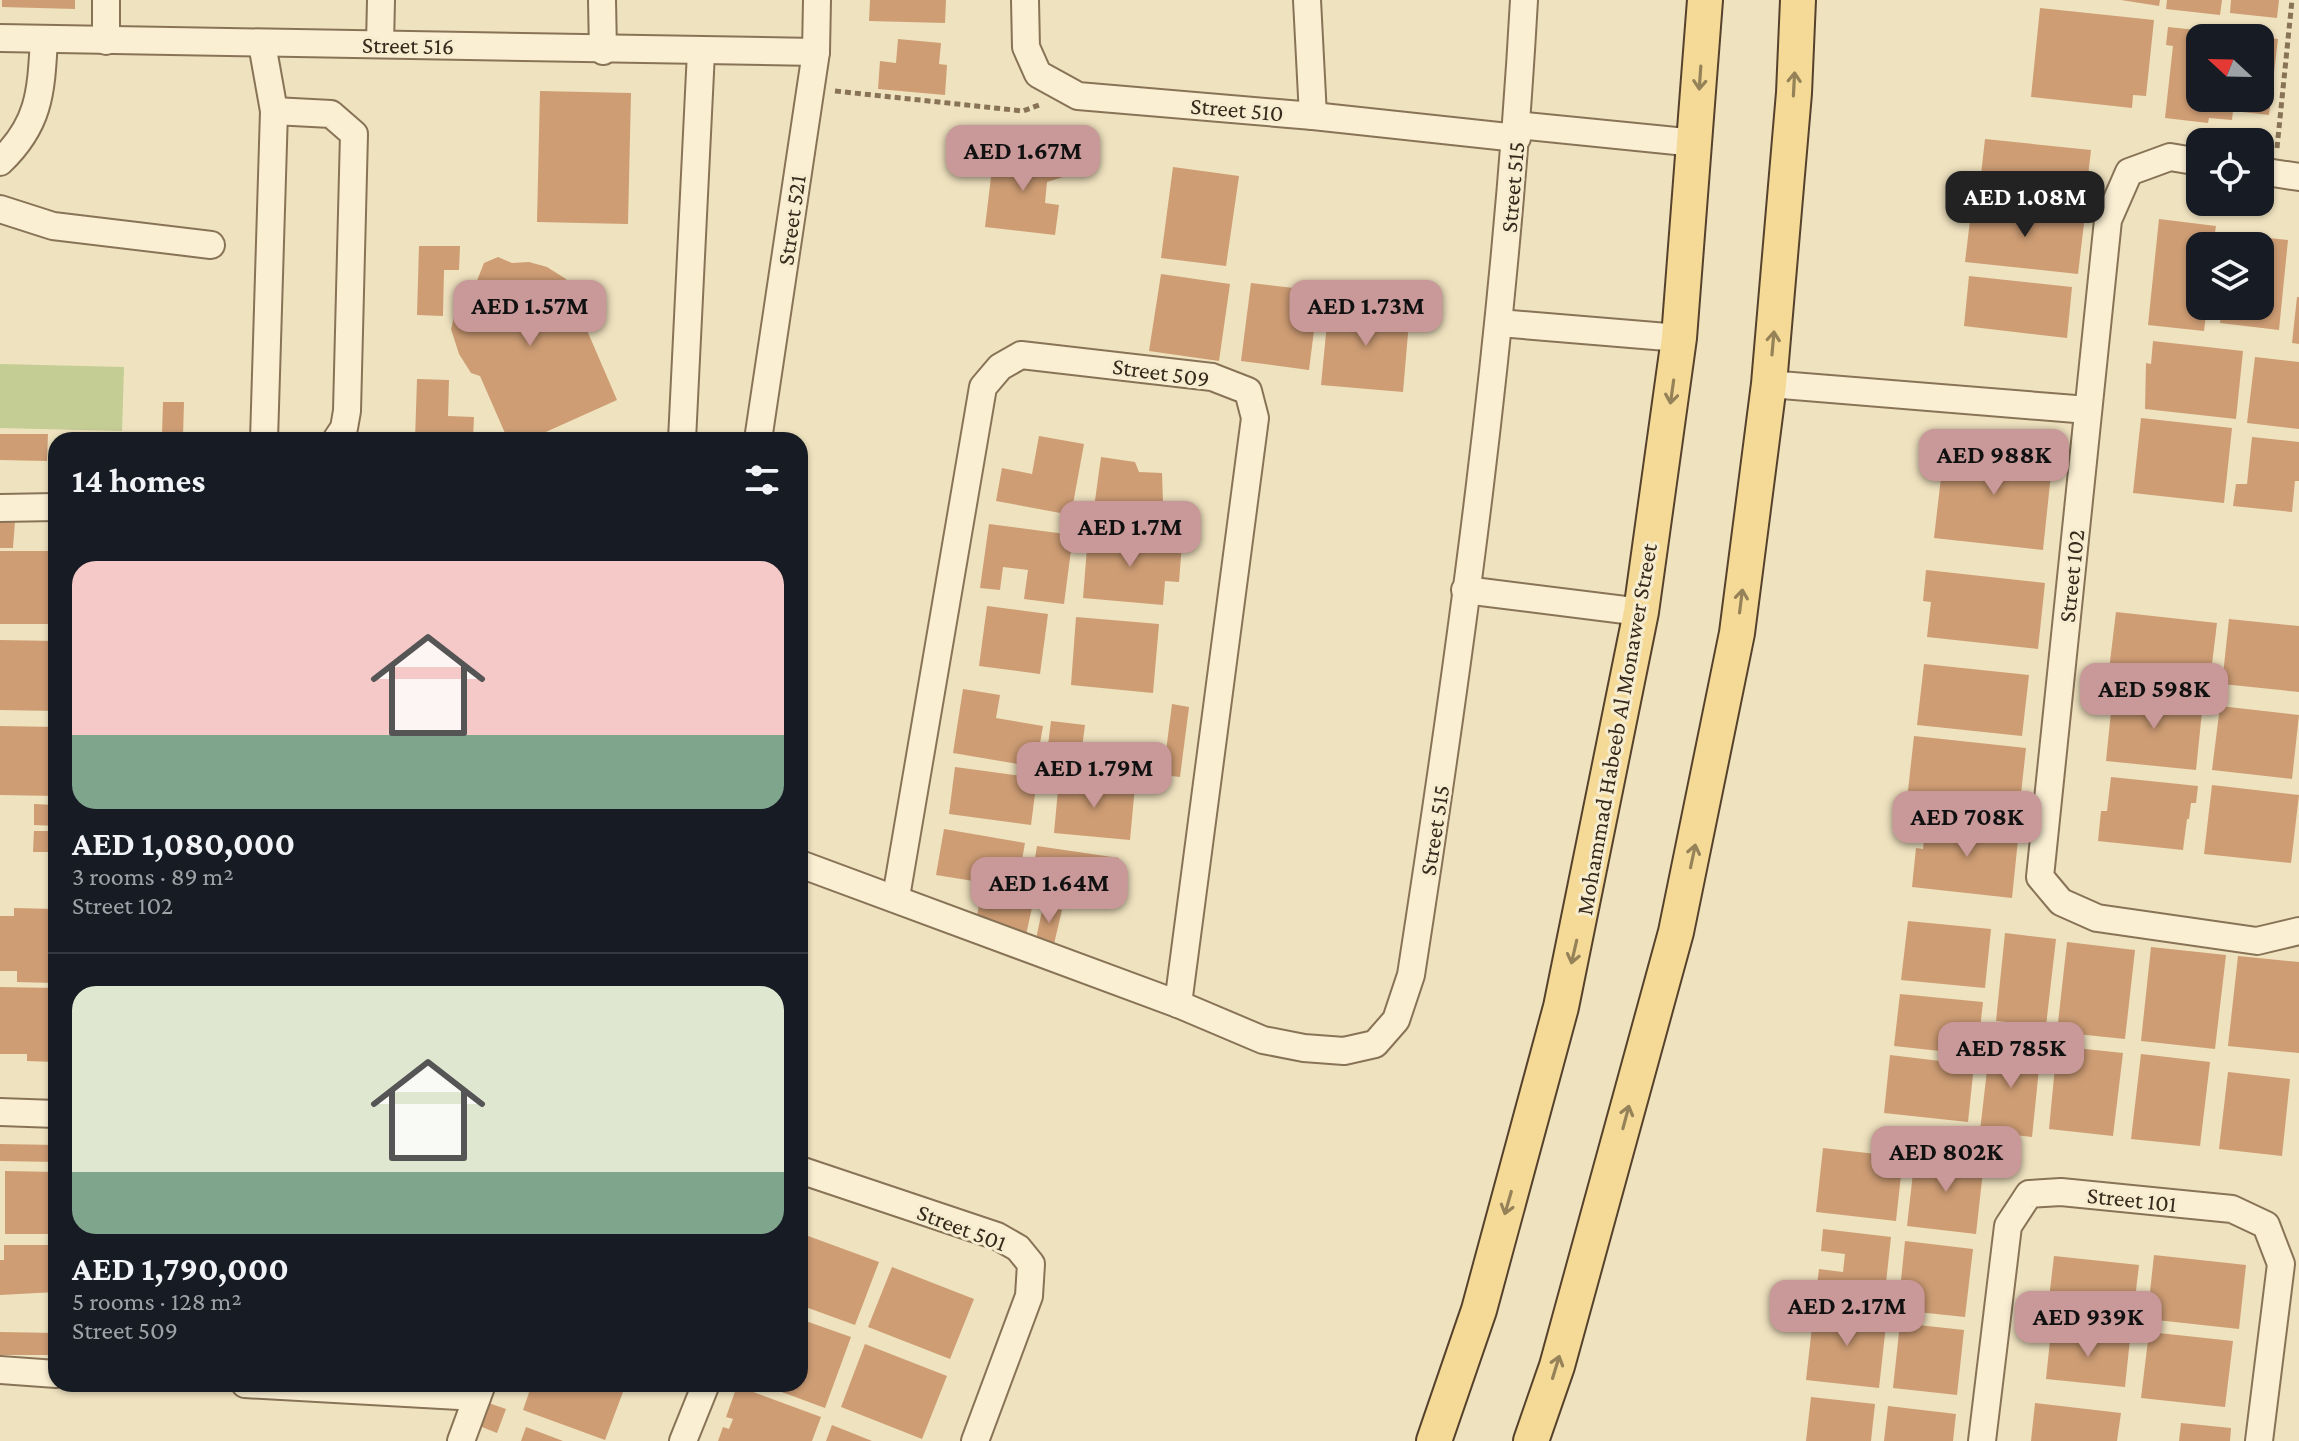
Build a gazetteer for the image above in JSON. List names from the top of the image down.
{
  "streets": {
    "main road": ["Mohammad Habeeb Al Monawer Street"],
    "street": [
      "Street 516",
      "Street 510",
      "Street 515",
      "Street 521",
      "Street 509",
      "Street 102",
      "Street 101",
      "Street 501"
    ]
  },
  "crossings": [
    ["Street 516", "Street 521"],
    ["Street 510", "Street 515"],
    ["Street 510", "Mohammad Habeeb Al Monawer Street"],
    ["Street 515", "Street 509"]
  ],
  "north": "left",
  "page": {
    "price": [
      "AED 1.67M",
      "AED 1.08M",
      "AED 1.57M",
      "AED 1.73M",
      "AED 988K",
      "AED 1.7M",
      "AED 598K",
      "AED 1.79M",
      "AED 708K",
      "AED 1.64M",
      "AED 785K",
      "AED 802K",
      "AED 2.17M",
      "AED 939K"
    ],
    "heading": "14 homes",
    "list": [
      {
        "name": "AED 1,080,000",
        "note": "3 rooms · 89 m² · Street 102"
      },
      {
        "name": "AED 1,790,000",
        "note": "5 rooms · 128 m² · Street 509"
      }
    ]
  }
}
